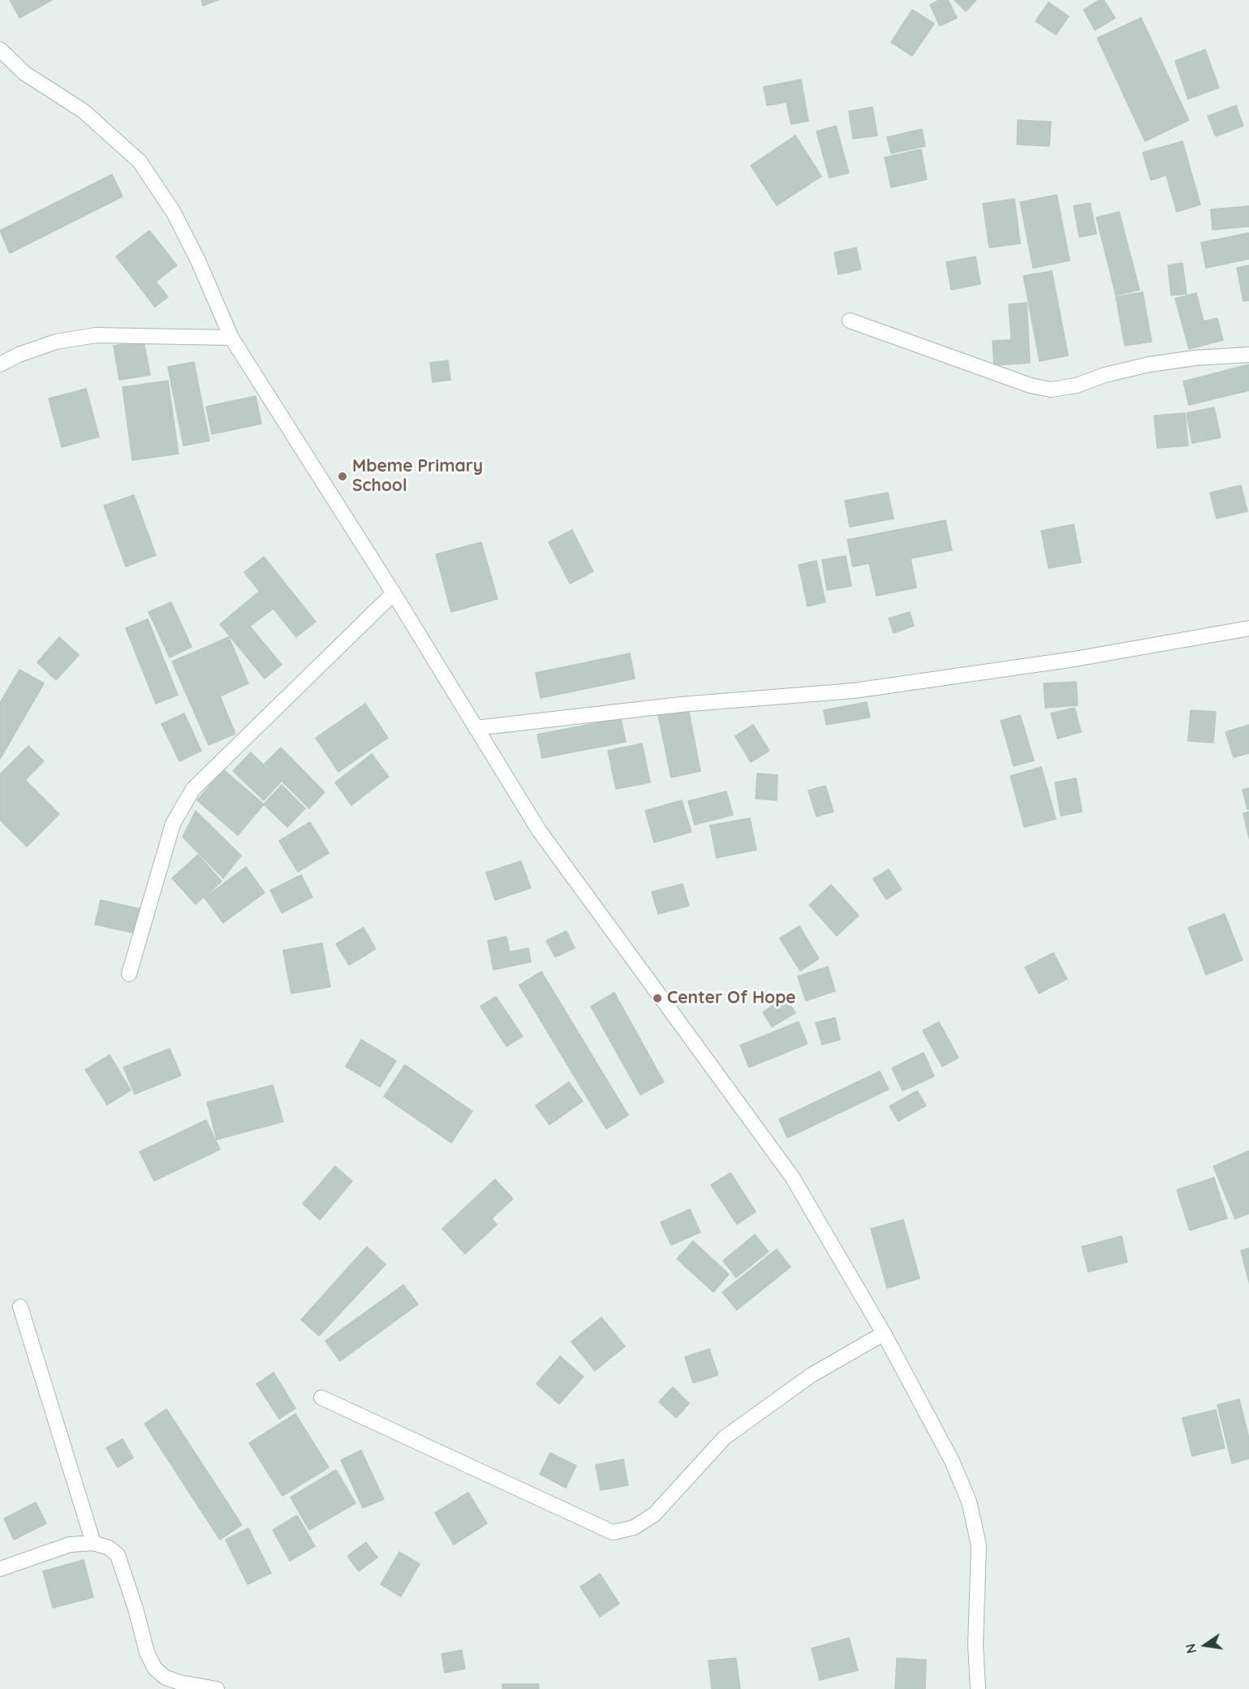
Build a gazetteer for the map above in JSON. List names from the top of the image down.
{
  "places": ["Mbeme Primary School", "Center Of Hope"],
  "north": "left"
}
